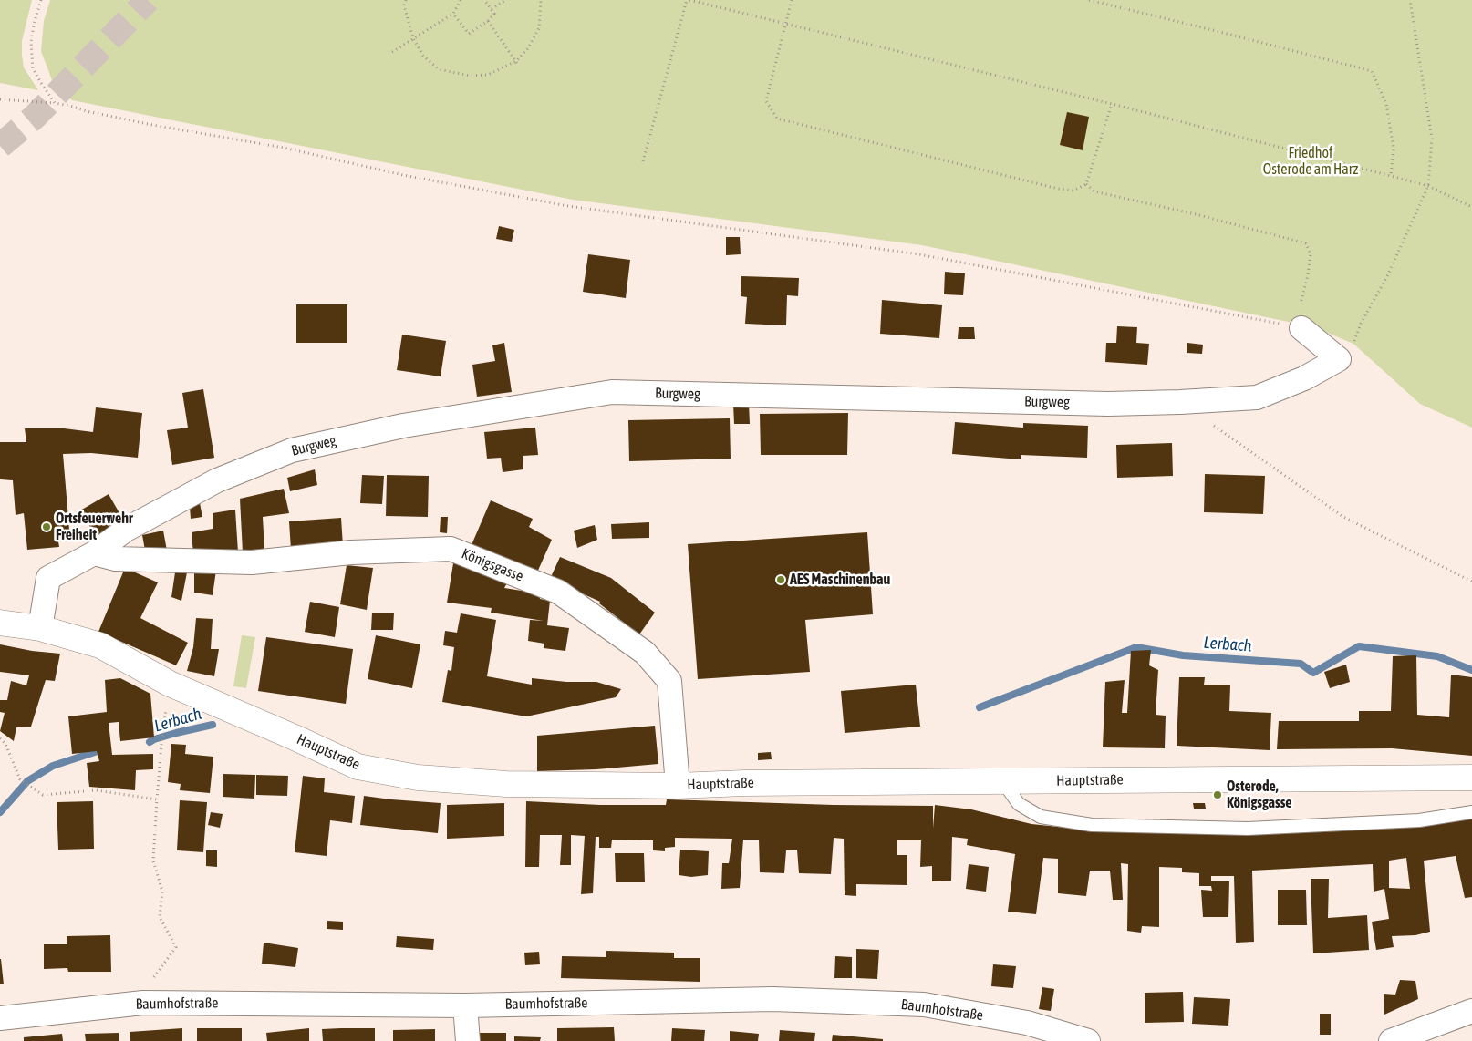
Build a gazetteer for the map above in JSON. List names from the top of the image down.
{
  "streets": {
    "street": [
      "Burgweg",
      "Königsgasse",
      "Hauptstraße",
      "Baumhofstraße"
    ]
  },
  "crossings": [
    ["Burgweg", "Königsgasse"],
    ["Burgweg", "Hauptstraße"],
    ["Königsgasse", "Hauptstraße"]
  ],
  "water": ["Lerbach"],
  "parks": ["Friedhof Osterode am Harz"],
  "places": ["Ortsfeuerwehr Freiheit", "AES Maschinenbau", "Osterode, Königsgasse"]
}
